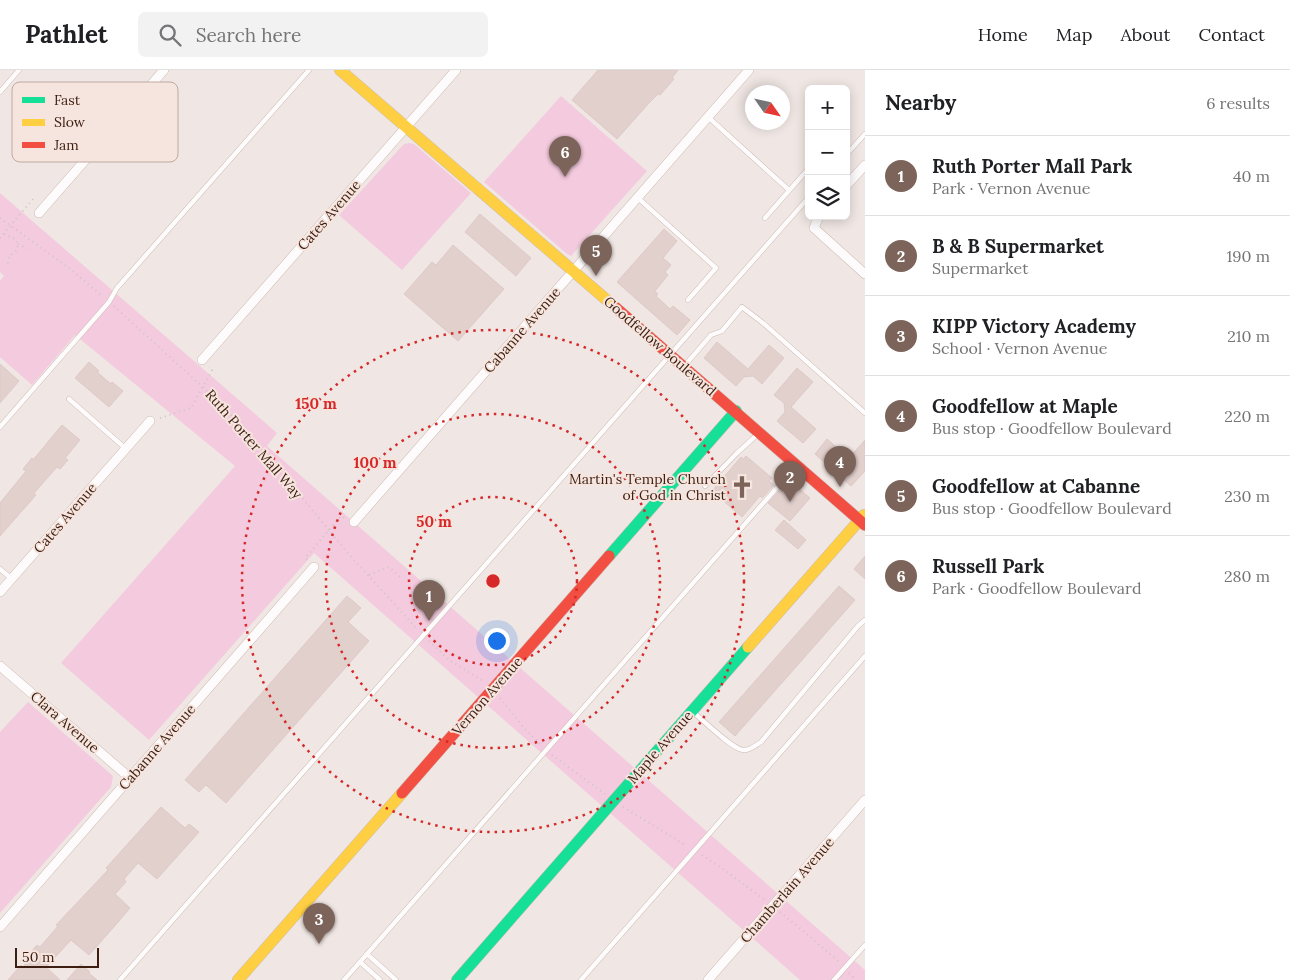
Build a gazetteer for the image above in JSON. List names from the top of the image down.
{
  "streets": {
    "street": [
      "Cates Avenue",
      "Cabanne Avenue",
      "Goodfellow Boulevard",
      "Vernon Avenue",
      "Clara Avenue",
      "Maple Avenue",
      "Chamberlain Avenue"
    ],
    "path": ["Ruth Porter Mall Way"]
  },
  "crossings": [
    ["Cates Avenue", "Goodfellow Boulevard"],
    ["Cabanne Avenue", "Goodfellow Boulevard"],
    ["Cabanne Avenue", "Clara Avenue"],
    ["Goodfellow Boulevard", "Vernon Avenue"],
    ["Goodfellow Boulevard", "Maple Avenue"]
  ],
  "places": {
    "church": ["Martin's Temple Church of God in Christ"]
  },
  "legend": ["Fast", "Slow", "Jam"],
  "scale_bar": "50 m",
  "north": "bottom right",
  "page": {
    "header": "Pathlet",
    "search": "Search here",
    "nav": [
      "Home",
      "Map",
      "About",
      "Contact"
    ],
    "heading": ["Nearby", "6 results"],
    "map_buttons": ["+", "−"],
    "list": [
      {
        "mark": "1",
        "name": "Ruth Porter Mall Park",
        "note": "Park · Vernon Avenue",
        "value": "40 m"
      },
      {
        "mark": "2",
        "name": "B & B Supermarket",
        "note": "Supermarket",
        "value": "190 m"
      },
      {
        "mark": "3",
        "name": "KIPP Victory Academy",
        "note": "School · Vernon Avenue",
        "value": "210 m"
      },
      {
        "mark": "4",
        "name": "Goodfellow at Maple",
        "note": "Bus stop · Goodfellow Boulevard",
        "value": "220 m"
      },
      {
        "mark": "5",
        "name": "Goodfellow at Cabanne",
        "note": "Bus stop · Goodfellow Boulevard",
        "value": "230 m"
      },
      {
        "mark": "6",
        "name": "Russell Park",
        "note": "Park · Goodfellow Boulevard",
        "value": "280 m"
      }
    ],
    "pins": [
      "6",
      "5",
      "4",
      "2",
      "1",
      "3"
    ],
    "scale": "50 m"
  },
  "rings": ["150 m", "100 m", "50 m"]
}
